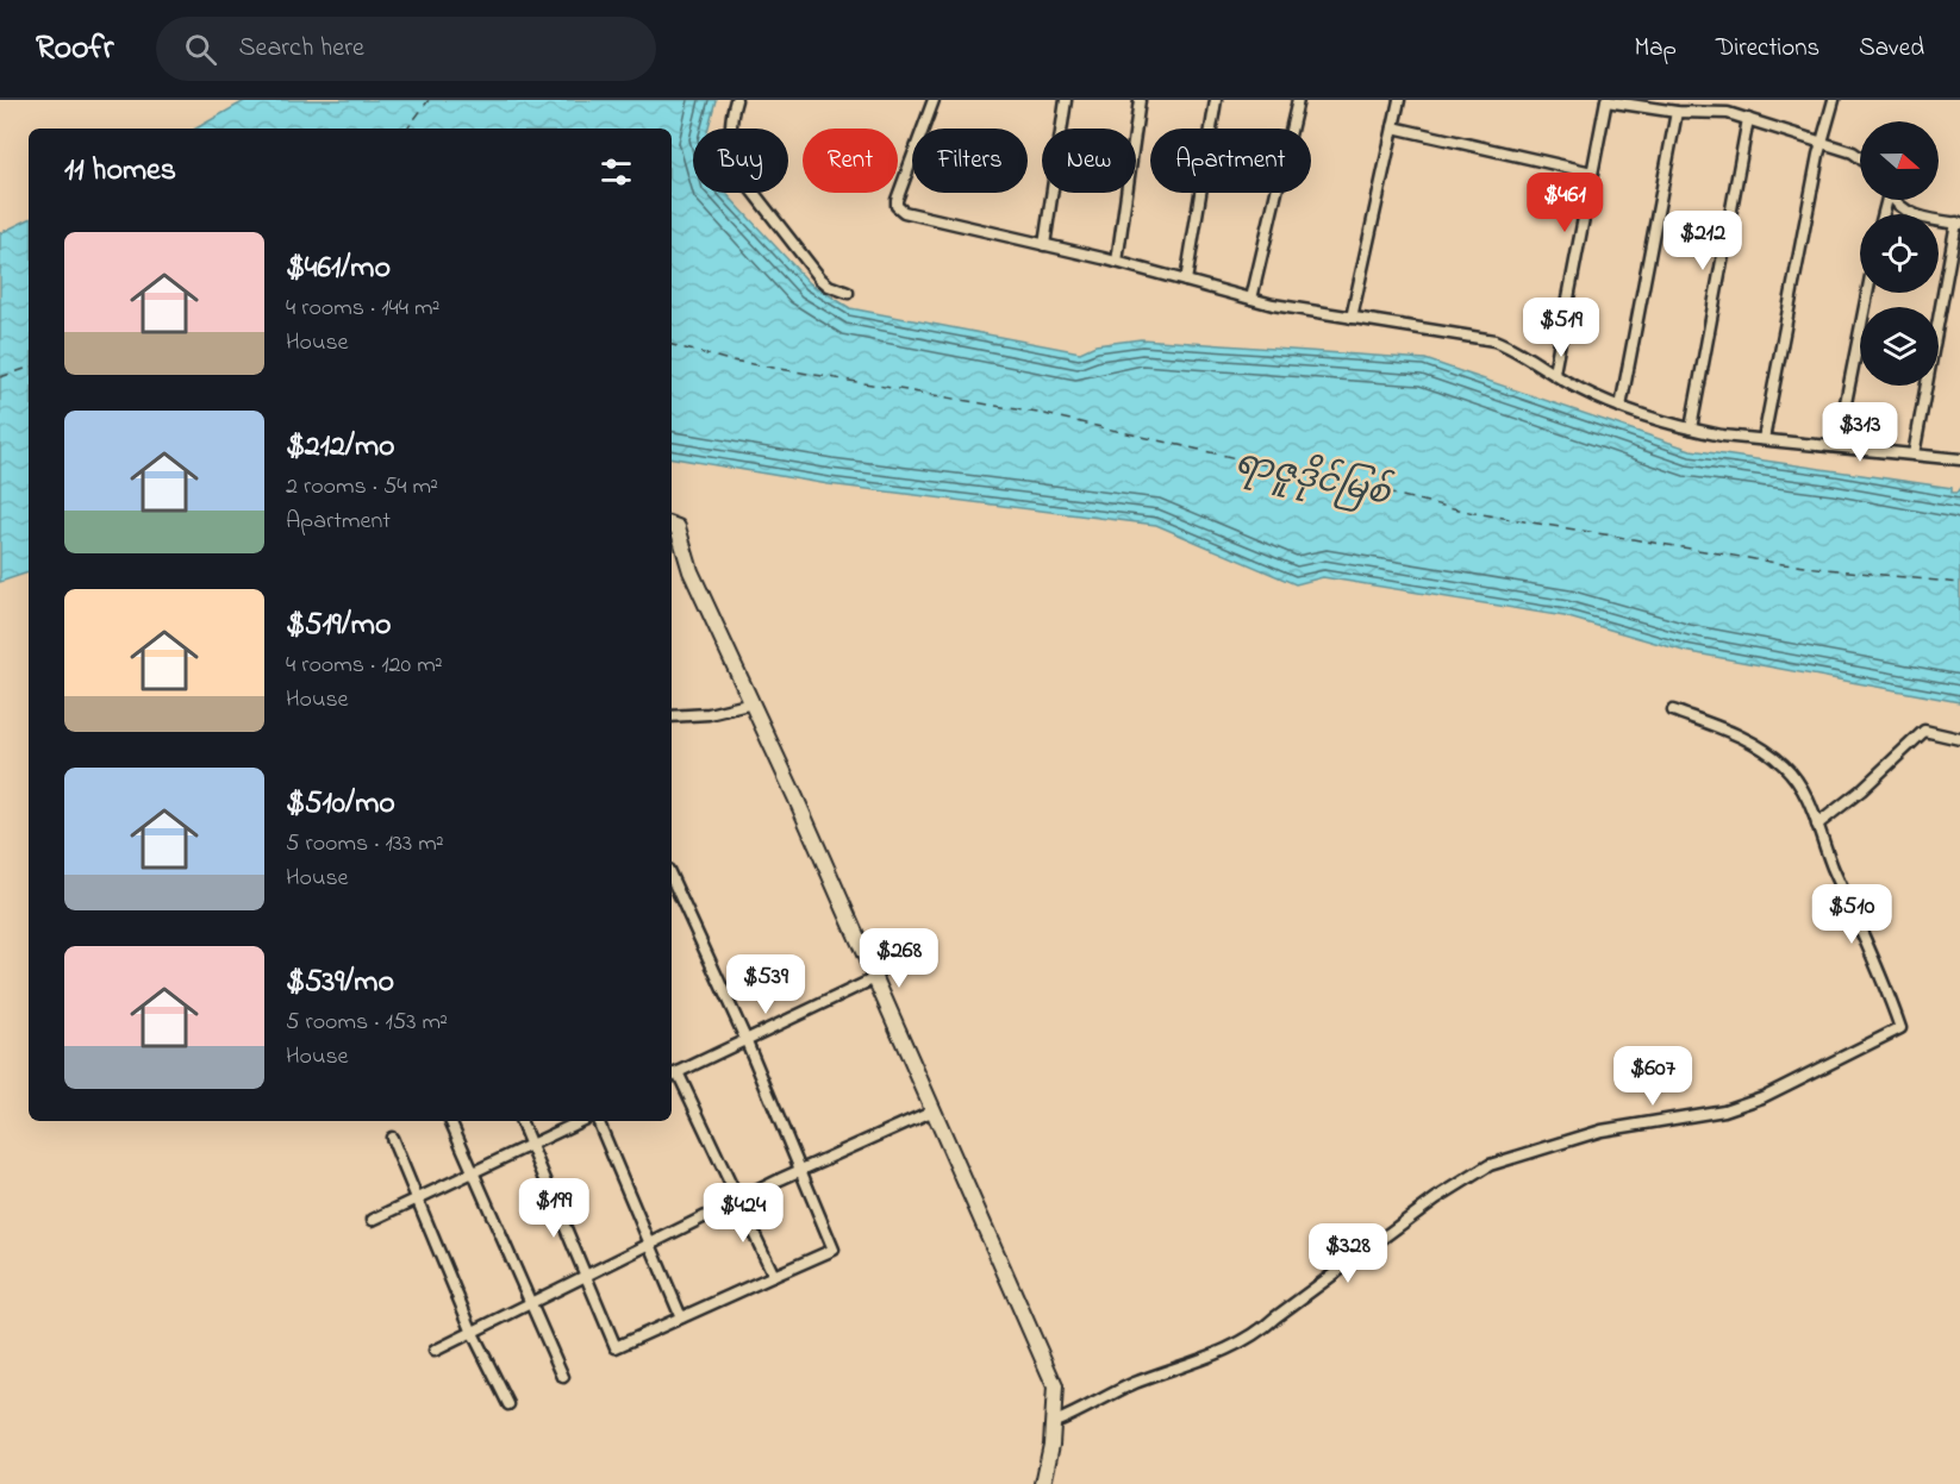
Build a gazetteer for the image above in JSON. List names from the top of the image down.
{
  "water": ["ရာဇူဒိုင်မြစ်"],
  "north": "right",
  "page": {
    "header": "Roofr",
    "search": "Search here",
    "nav": ["Map", "Directions", "Saved"],
    "chip": [
      "Buy",
      "Rent",
      "Filters",
      "New",
      "Apartment"
    ],
    "heading": "11 homes",
    "price": [
      "$461",
      "$212",
      "$519",
      "$313",
      "$510",
      "$268",
      "$539",
      "$607",
      "$199",
      "$424",
      "$328"
    ],
    "list": [
      {
        "name": "$461/mo",
        "note": "4 rooms · 144 m² · House"
      },
      {
        "name": "$212/mo",
        "note": "2 rooms · 54 m² · Apartment"
      },
      {
        "name": "$519/mo",
        "note": "4 rooms · 120 m² · House"
      },
      {
        "name": "$510/mo",
        "note": "5 rooms · 133 m² · House"
      },
      {
        "name": "$539/mo",
        "note": "5 rooms · 153 m² · House"
      }
    ]
  }
}
